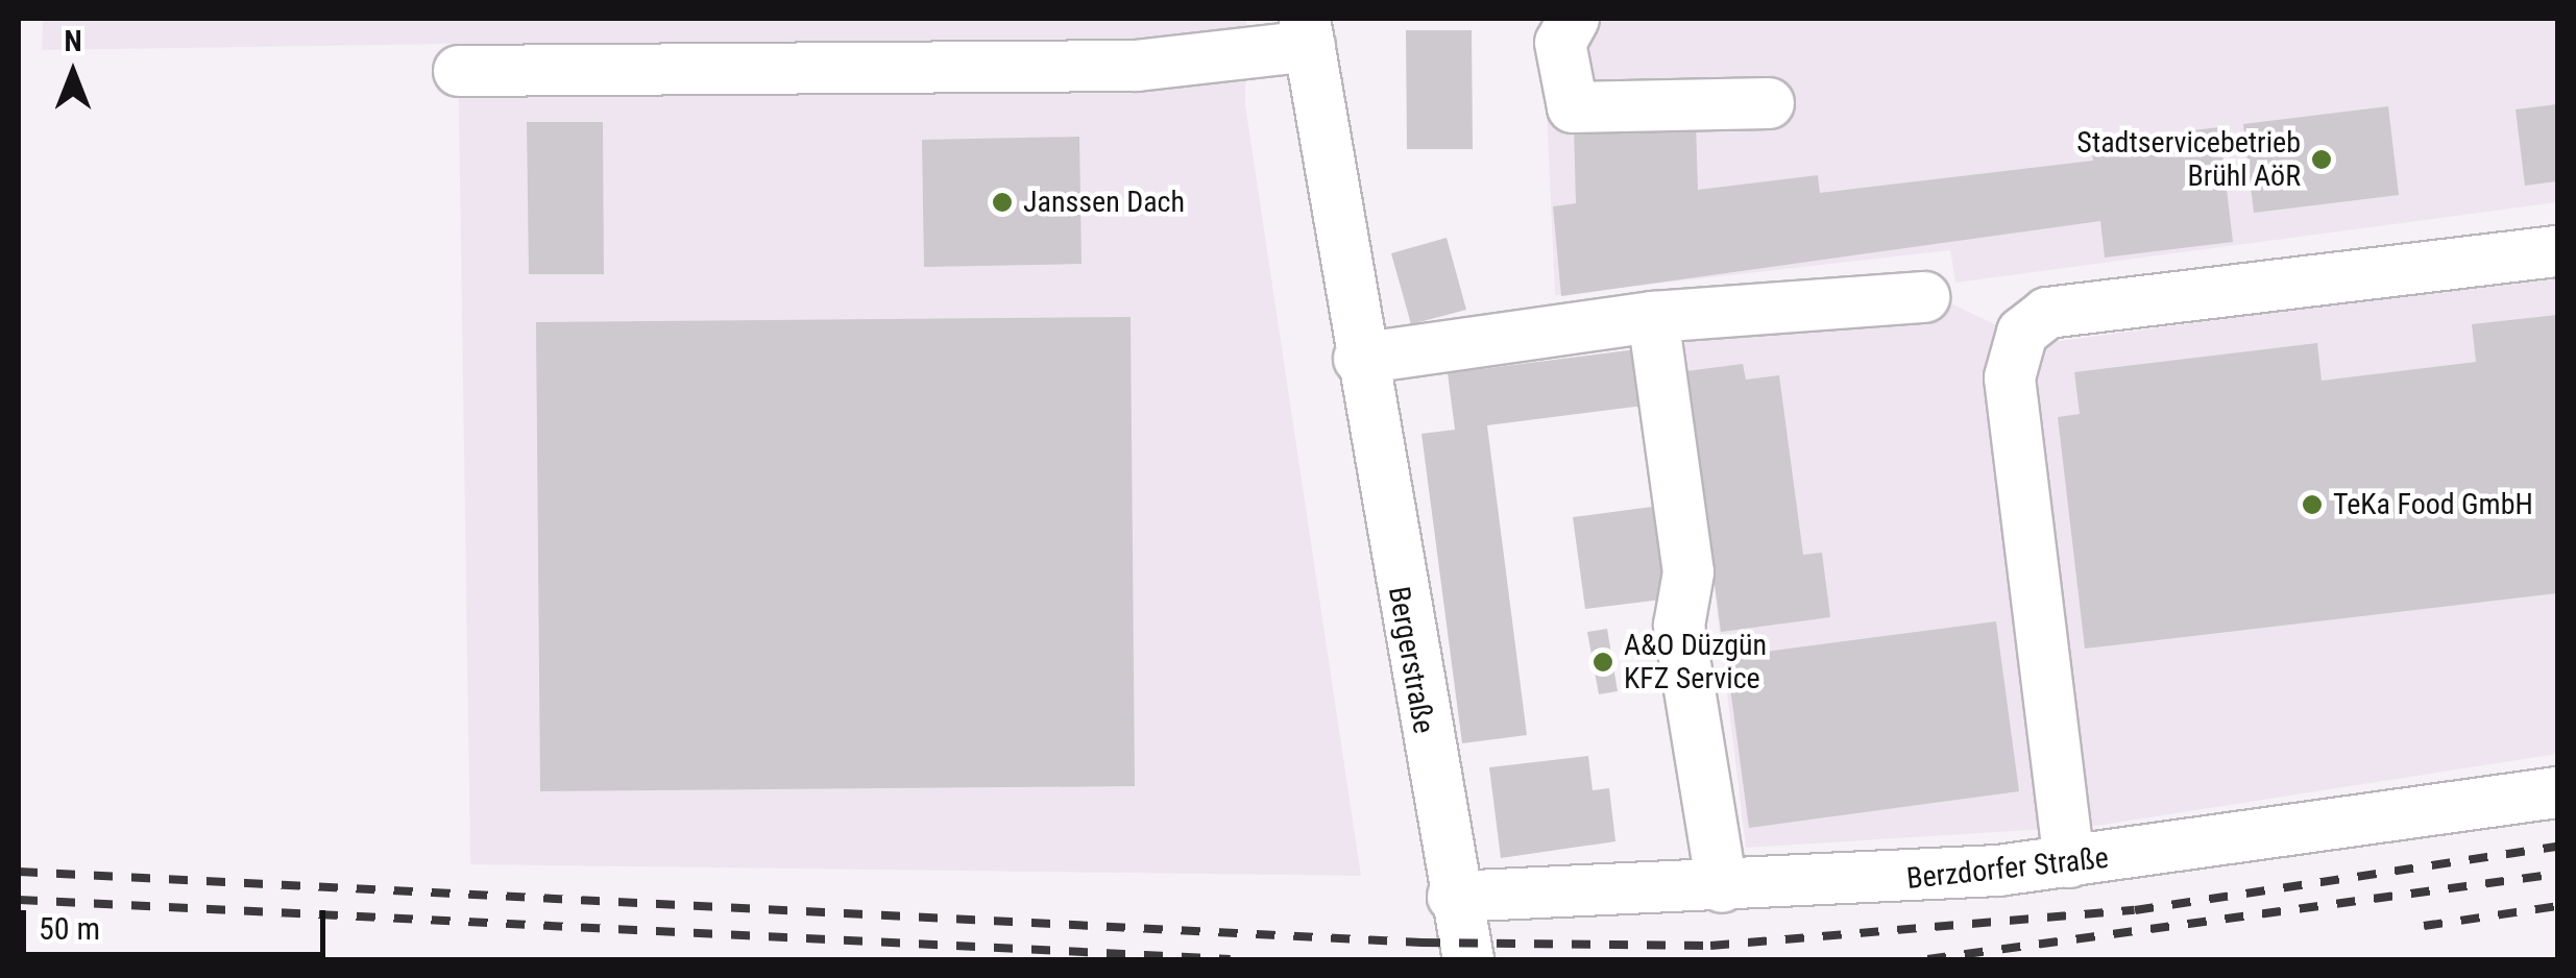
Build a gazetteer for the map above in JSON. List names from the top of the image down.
{
  "streets": {
    "street": ["Bergerstraße", "Berzdorfer Straße"]
  },
  "crossings": [
    ["Bergerstraße", "Berzdorfer Straße"]
  ],
  "places": [
    "Stadtservicebetrieb Brühl AöR",
    "Janssen Dach",
    "TeKa Food GmbH",
    "A&O Düzgün KFZ Service"
  ],
  "scale_bar": "50 m",
  "north": "top"
}
